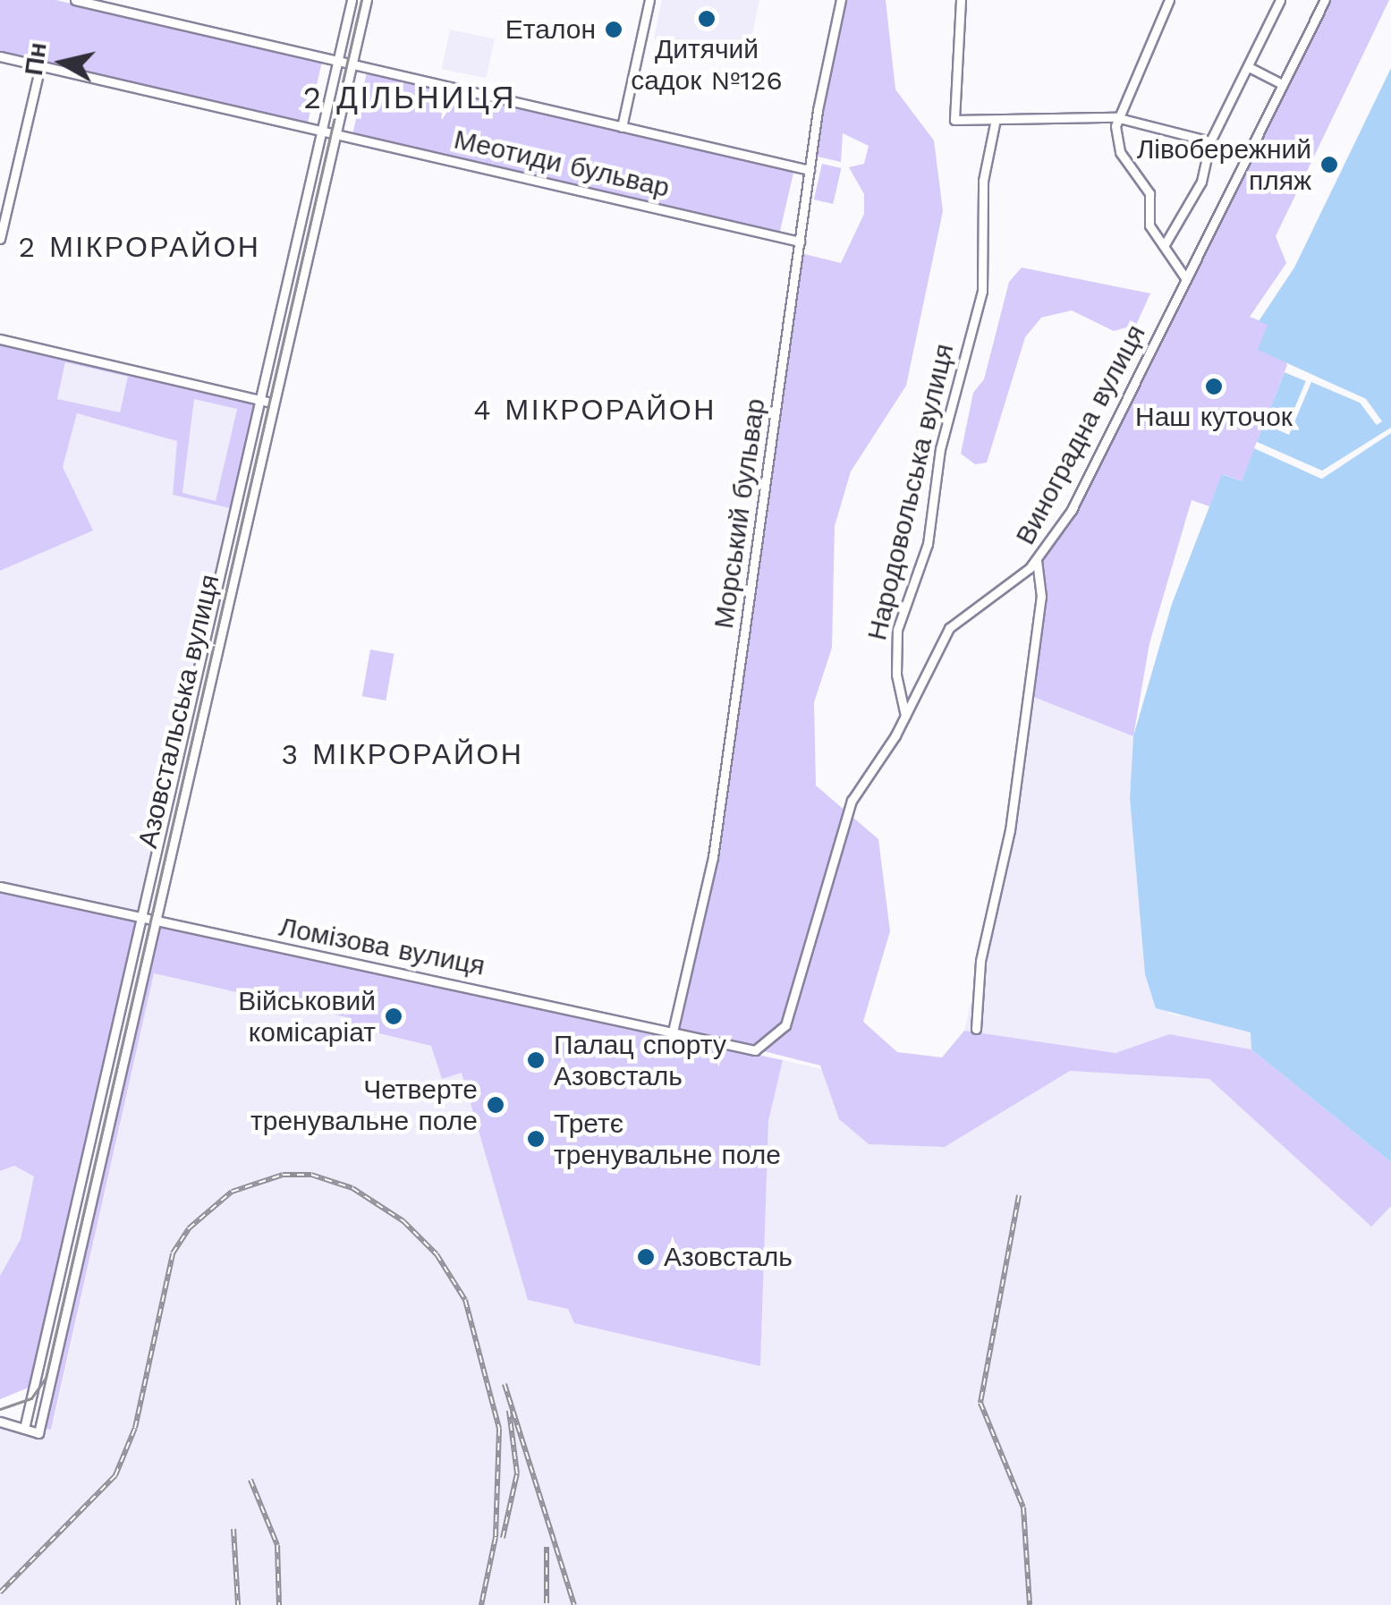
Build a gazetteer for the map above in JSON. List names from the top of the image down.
{
  "streets": {
    "street": [
      "Меотиди бульвар",
      "Виноградна вулиця",
      "Народовольська вулиця",
      "Морський бульвар",
      "Азовстальська вулиця",
      "Ломізова вулиця"
    ]
  },
  "crossings": [
    ["Меотиди бульвар", "Морський бульвар"],
    ["Меотиди бульвар", "Азовстальська вулиця"],
    ["Народовольська вулиця", "Ломізова вулиця"],
    ["Морський бульвар", "Ломізова вулиця"],
    ["Азовстальська вулиця", "Ломізова вулиця"]
  ],
  "districts": [
    "2 ДІЛЬНИЦЯ",
    "2 МІКРОРАЙОН",
    "4 МІКРОРАЙОН",
    "3 МІКРОРАЙОН"
  ],
  "places": [
    "Дитячий садок №126",
    "Еталон",
    "Лівобережний пляж",
    "Наш куточок",
    "Військовий комісаріат",
    "Палац спорту Азовсталь",
    "Четверте тренувальне поле",
    "Третє тренувальне поле",
    "Азовсталь"
  ],
  "north": "left"
}
